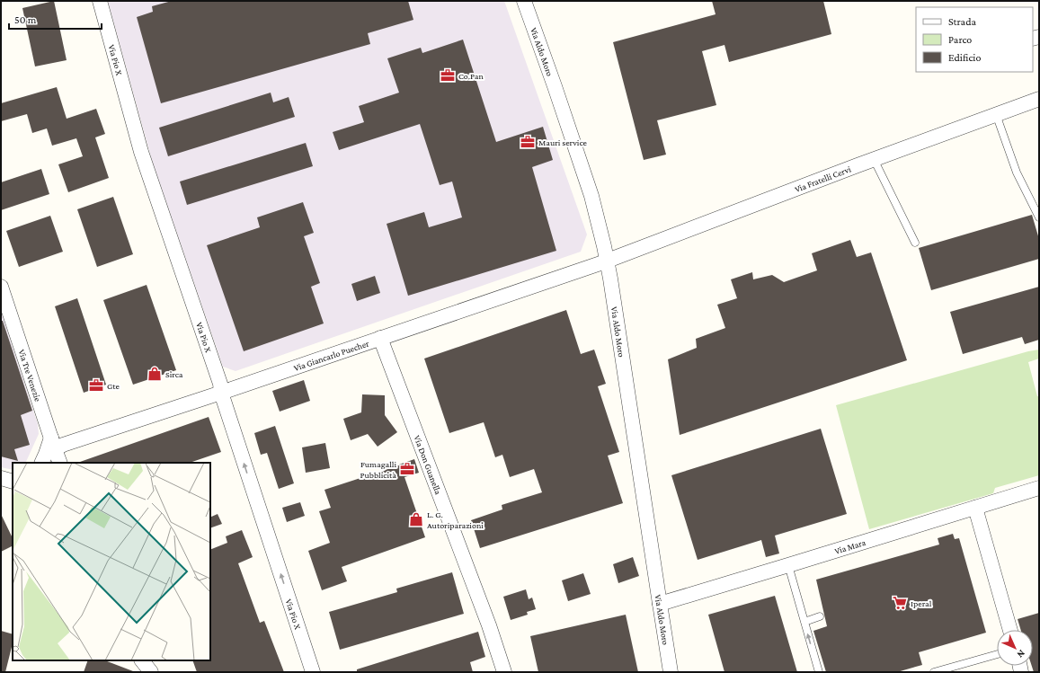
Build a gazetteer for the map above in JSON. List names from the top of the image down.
{
  "streets": {
    "street": [
      "Via Aldo Moro",
      "Via Pio X",
      "Via Fratelli Cervi",
      "Via Giancarlo Puecher",
      "Via Tre Venezie",
      "Via Don Guanella",
      "Via Mara"
    ]
  },
  "crossings": [
    ["Via Aldo Moro", "Via Fratelli Cervi"],
    ["Via Aldo Moro", "Via Giancarlo Puecher"],
    ["Via Aldo Moro", "Via Mara"],
    ["Via Pio X", "Via Giancarlo Puecher"],
    ["Via Fratelli Cervi", "Via Giancarlo Puecher"],
    ["Via Giancarlo Puecher", "Via Tre Venezie"],
    ["Via Giancarlo Puecher", "Via Don Guanella"]
  ],
  "one_way": ["Via Pio X"],
  "places": {
    "office": [
      "Co.Pan",
      "Mauri service",
      "Gte",
      "Fumagalli Pubblicità"
    ],
    "shop": ["Sirca", "L. G. Autoriparazioni"],
    "supermarket": ["Iperal"]
  },
  "legend": ["Strada", "Parco", "Edificio"],
  "scale_bar": "50 m",
  "north": "bottom right"
}
